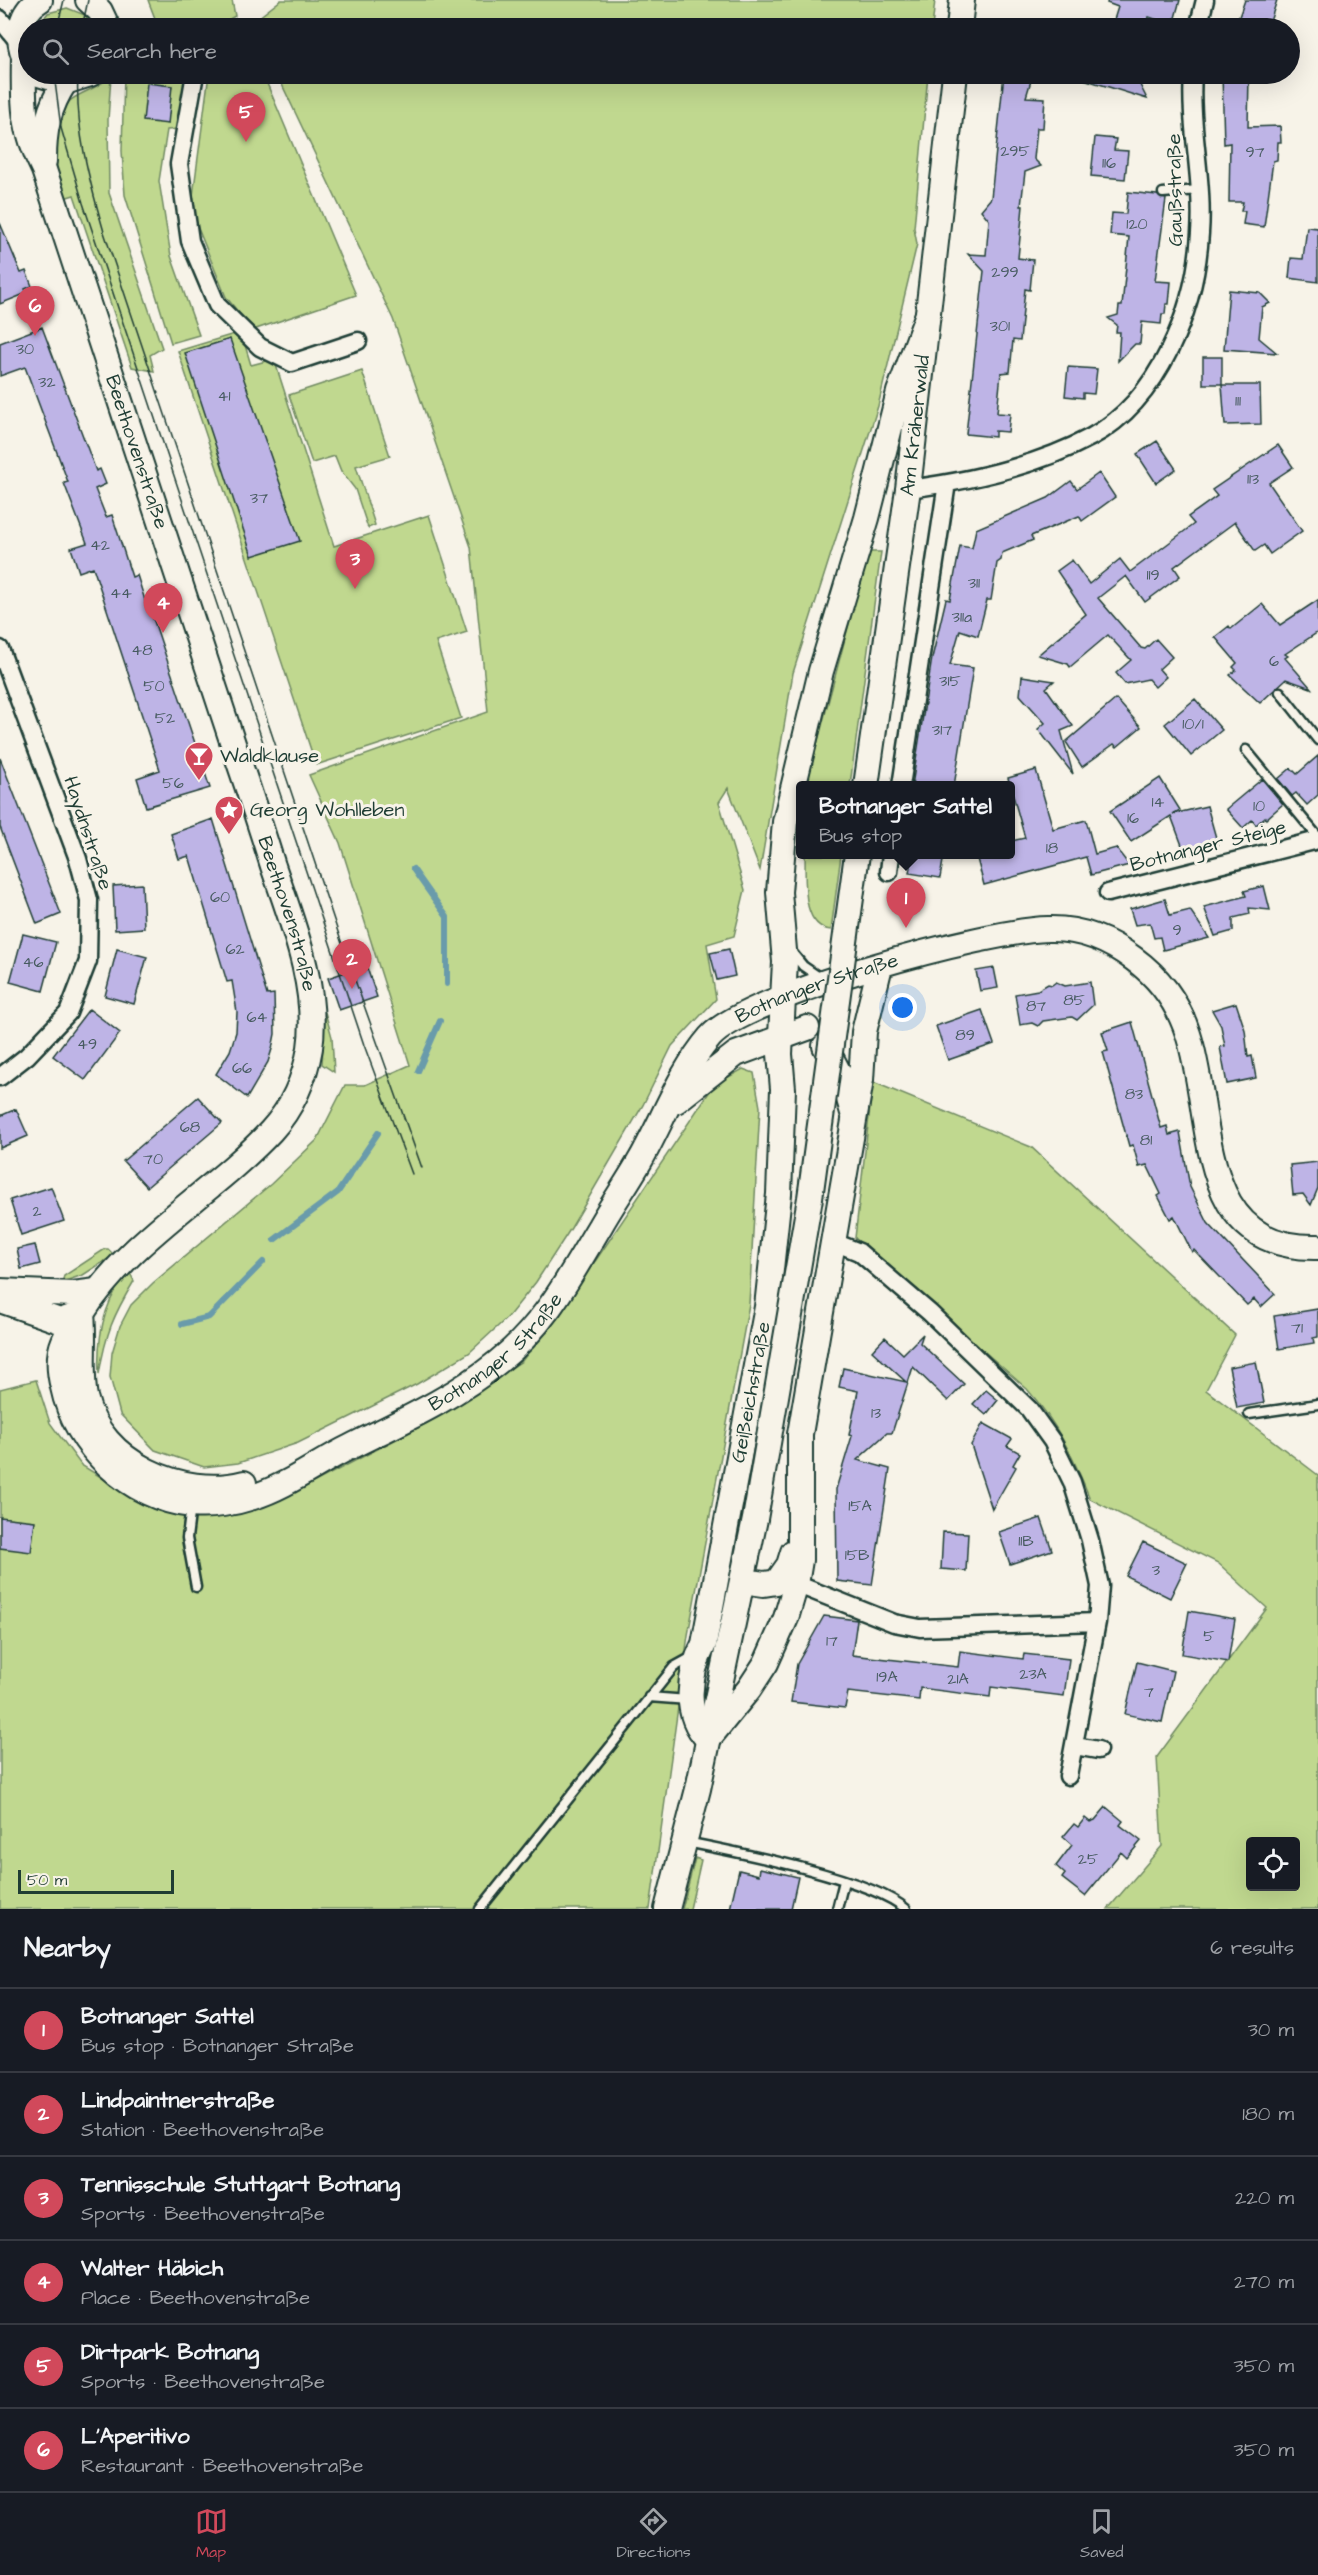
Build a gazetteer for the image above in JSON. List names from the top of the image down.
{
  "streets": {
    "main road": [
      "Am Kräherwald",
      "Beethovenstraße",
      "Botnanger Straße",
      "Geißeichstraße"
    ],
    "street": ["Gaußstraße", "Haydnstraße", "Botnanger Steige"]
  },
  "crossings": [
    ["Gaußstraße", "Am Kräherwald"],
    ["Beethovenstraße", "Botnanger Straße"],
    ["Botnanger Straße", "Geißeichstraße"]
  ],
  "places": {
    "bar": ["Waldklause"],
    "place": ["Georg Wohlleben"]
  },
  "house_numbers": [
    "295",
    "97",
    "116",
    "120",
    "299",
    "301",
    "30",
    "32",
    "41",
    "111",
    "113",
    "37",
    "42",
    "119",
    "311",
    "44",
    "311a",
    "48",
    "6",
    "315",
    "50",
    "52",
    "10/1",
    "317",
    "56",
    "14",
    "10",
    "16",
    "18",
    "60",
    "9",
    "62",
    "46",
    "85",
    "87",
    "64",
    "89",
    "49",
    "66",
    "83",
    "68",
    "81",
    "70",
    "2",
    "71",
    "13",
    "15A",
    "11B",
    "15B",
    "3",
    "5",
    "17",
    "23A",
    "19A",
    "21A",
    "7",
    "25"
  ],
  "scale_bar": "50 m",
  "page": {
    "search": "Search here",
    "pins": [
      "5",
      "6",
      "3",
      "4",
      "1",
      "2"
    ],
    "popup": ["Botnanger Sattel", "Bus stop"],
    "scale": "50 m",
    "heading": ["Nearby", "6 results"],
    "list": [
      {
        "mark": "1",
        "name": "Botnanger Sattel",
        "note": "Bus stop · Botnanger Straße",
        "value": "30 m"
      },
      {
        "mark": "2",
        "name": "Lindpaintnerstraße",
        "note": "Station · Beethovenstraße",
        "value": "180 m"
      },
      {
        "mark": "3",
        "name": "Tennisschule Stuttgart Botnang",
        "note": "Sports · Beethovenstraße",
        "value": "220 m"
      },
      {
        "mark": "4",
        "name": "Walter Häbich",
        "note": "Place · Beethovenstraße",
        "value": "270 m"
      },
      {
        "mark": "5",
        "name": "Dirtpark Botnang",
        "note": "Sports · Beethovenstraße",
        "value": "350 m"
      },
      {
        "mark": "6",
        "name": "L'Aperitivo",
        "note": "Restaurant · Beethovenstraße",
        "value": "350 m"
      }
    ],
    "nav": ["Map", "Directions", "Saved"]
  }
}
